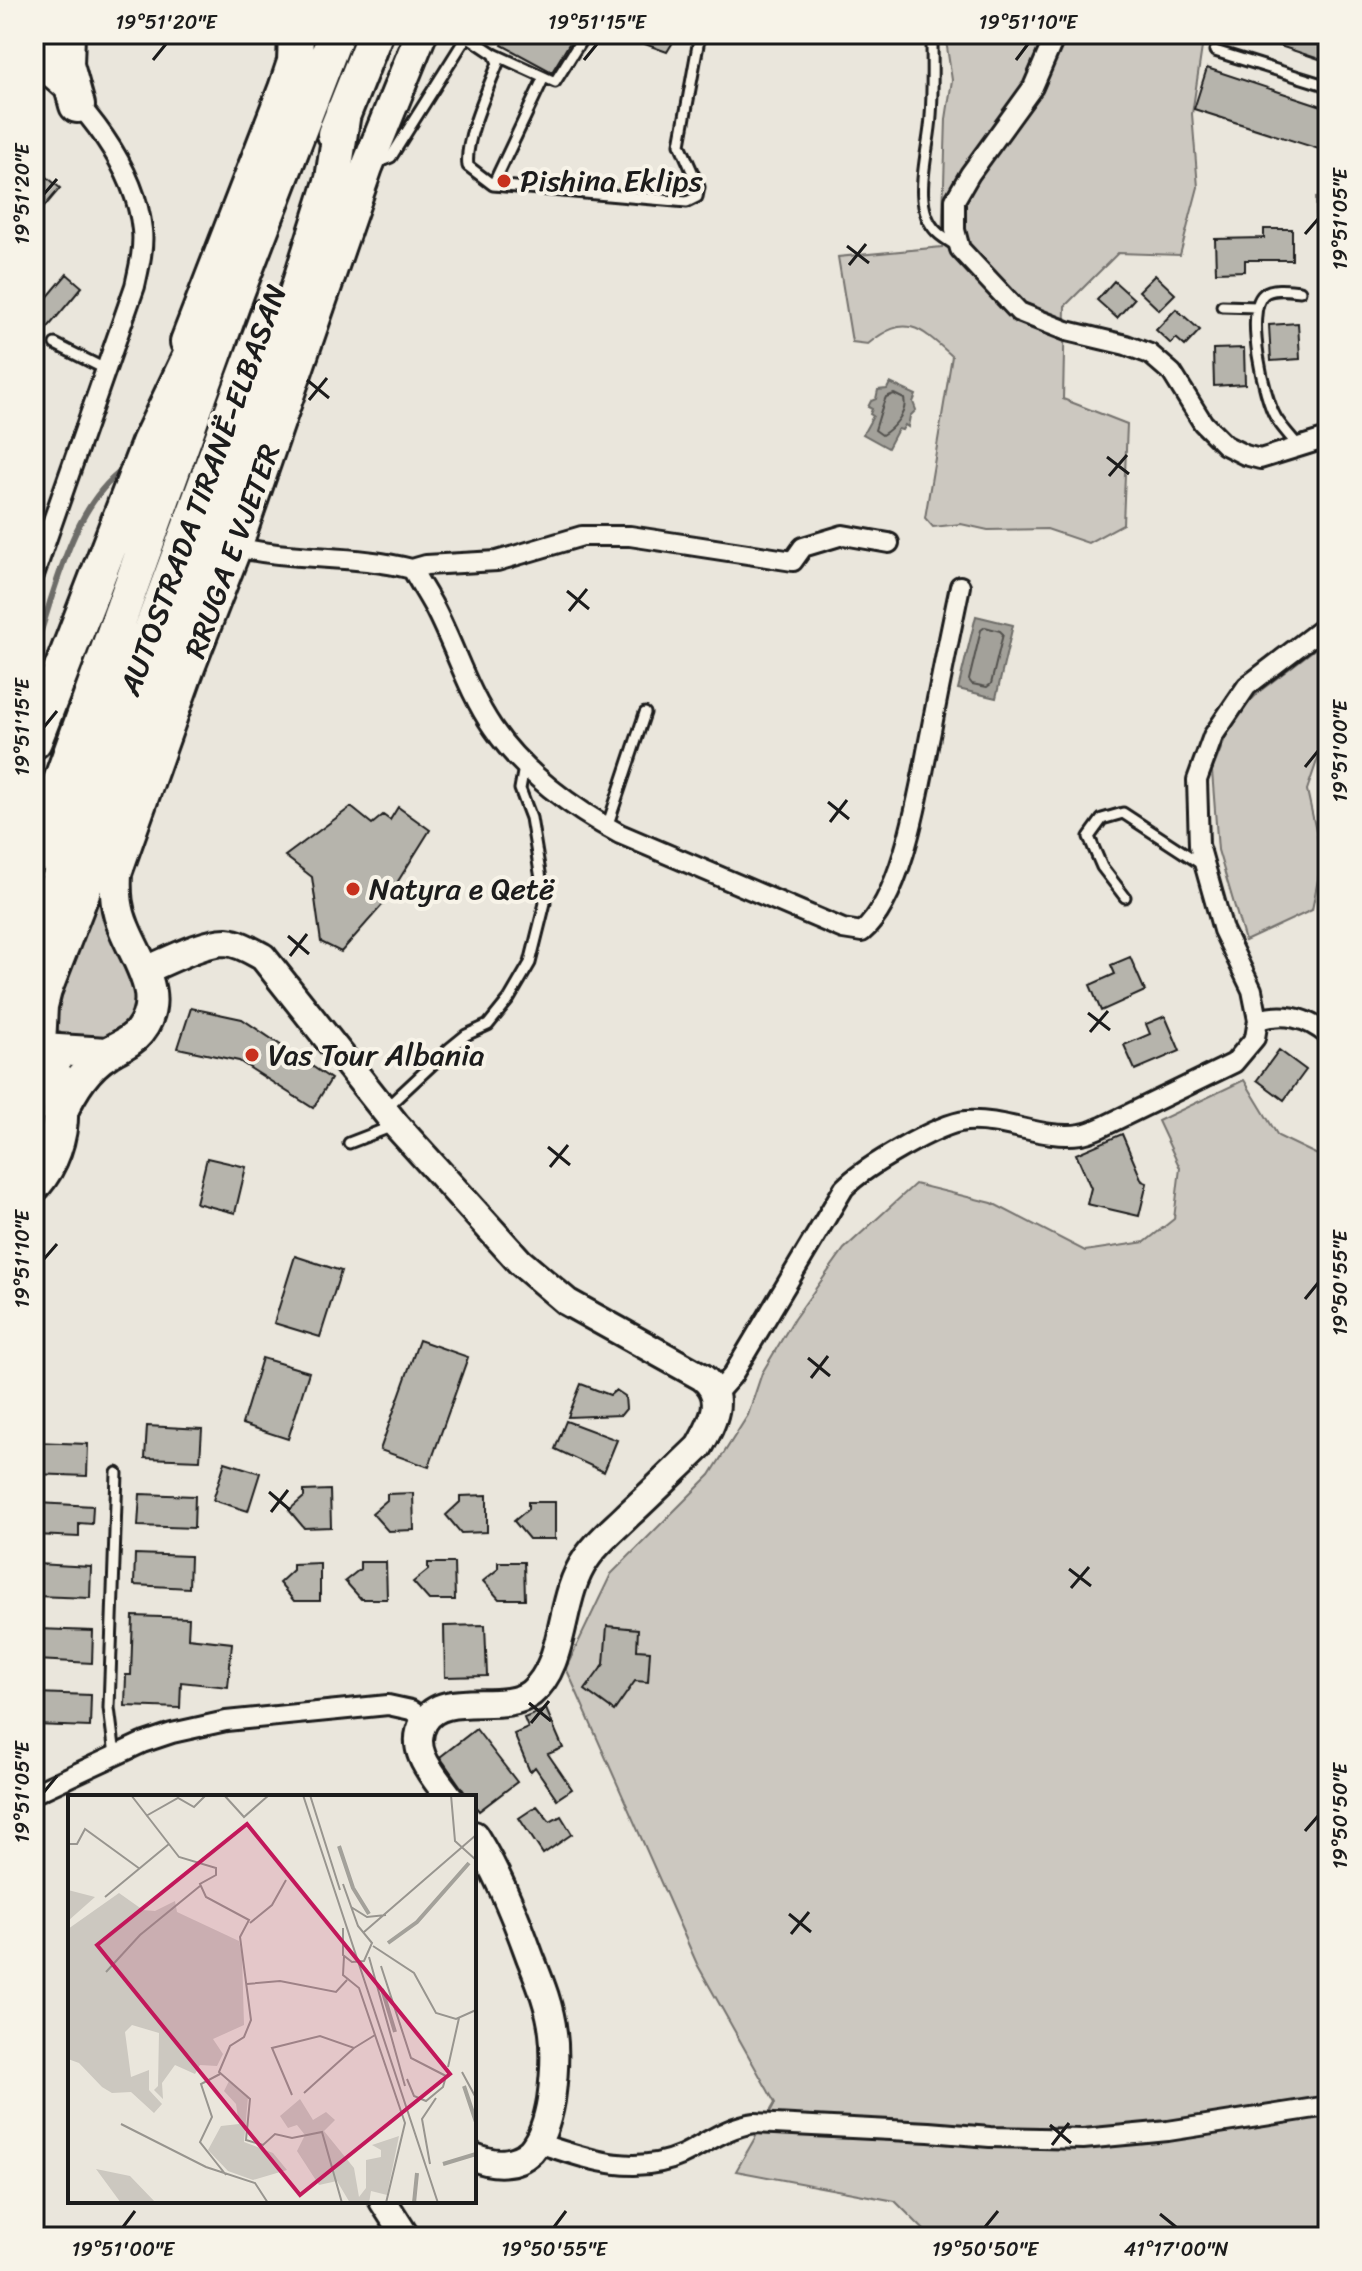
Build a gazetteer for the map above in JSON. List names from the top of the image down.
{
  "streets": {
    "highway": ["AUTOSTRADA TIRANË-ELBASAN"],
    "main road": ["RRUGA E VJETER"]
  },
  "places": ["Pishina Eklips", "Natyra e Qetë", "Vas Tour Albania"],
  "coordinates": [
    "19°51'20\"E",
    "19°51'15\"E",
    "19°51'10\"E",
    "19°51'05\"E",
    "19°51'00\"E",
    "19°50'55\"E",
    "19°50'50\"E",
    "41°17'00\"N"
  ]
}
